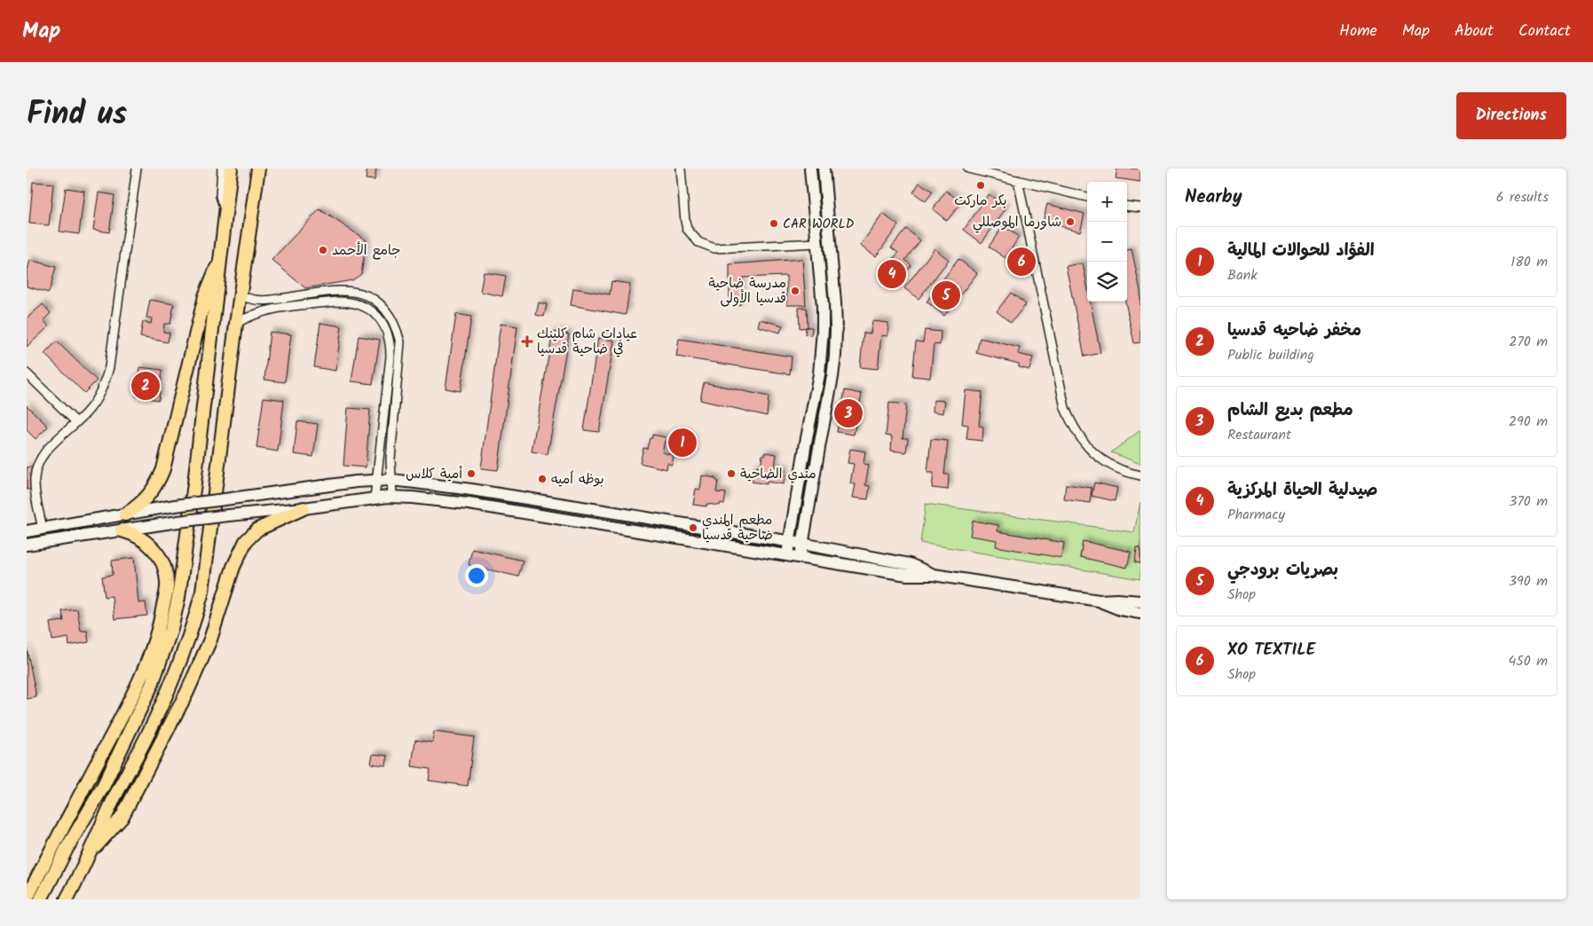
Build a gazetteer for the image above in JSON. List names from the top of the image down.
{
  "places": {
    "other": [
      "بكر ماركت",
      "شاورما الموصللي",
      "CAR WORLD",
      "جامع الأحمد",
      "مدرسة ضاحية قدسيا الأولى",
      "أمية كلاس",
      "مندي الضاحية",
      "بوظه اُميه",
      "مطعم المندي ضاحية قدسيا"
    ],
    "health": ["عيادات شام كلينك في ضاحية قدسيا"]
  },
  "page": {
    "header": "Map",
    "nav": [
      "Home",
      "Map",
      "About",
      "Contact"
    ],
    "title": "Find us",
    "buttons": "Directions",
    "heading": ["Nearby", "6 results"],
    "map_buttons": ["+", "−"],
    "list": [
      {
        "mark": "1",
        "name": "الفؤاد للحوالات المالية",
        "note": "Bank",
        "value": "180 m"
      },
      {
        "mark": "2",
        "name": "مخفر ضاحيه قدسيا",
        "note": "Public building",
        "value": "270 m"
      },
      {
        "mark": "3",
        "name": "مطعم بديع الشام",
        "note": "Restaurant",
        "value": "290 m"
      },
      {
        "mark": "4",
        "name": "صيدلية الحياة المركزية",
        "note": "Pharmacy",
        "value": "370 m"
      },
      {
        "mark": "5",
        "name": "بصريات برودجي",
        "note": "Shop",
        "value": "390 m"
      },
      {
        "mark": "6",
        "name": "XO TEXTILE",
        "note": "Shop",
        "value": "450 m"
      }
    ],
    "pins": [
      "6",
      "4",
      "5",
      "2",
      "3",
      "1"
    ]
  }
}
